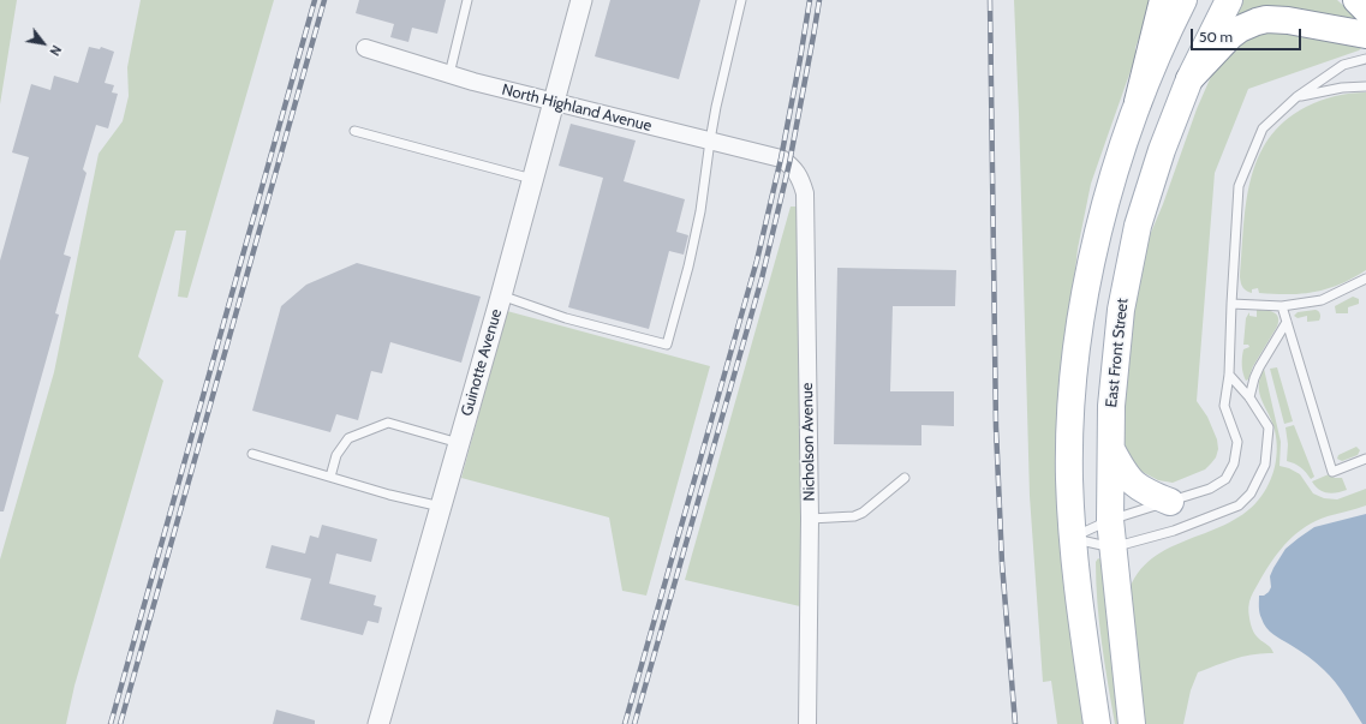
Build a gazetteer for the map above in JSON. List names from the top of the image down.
{
  "streets": {
    "main road": ["East Front Street"],
    "street": ["North Highland Avenue", "Guinotte Avenue", "Nicholson Avenue"]
  },
  "crossings": [
    ["North Highland Avenue", "Guinotte Avenue"],
    ["North Highland Avenue", "Nicholson Avenue"]
  ],
  "scale_bar": "50 m",
  "north": "bottom right"
}
